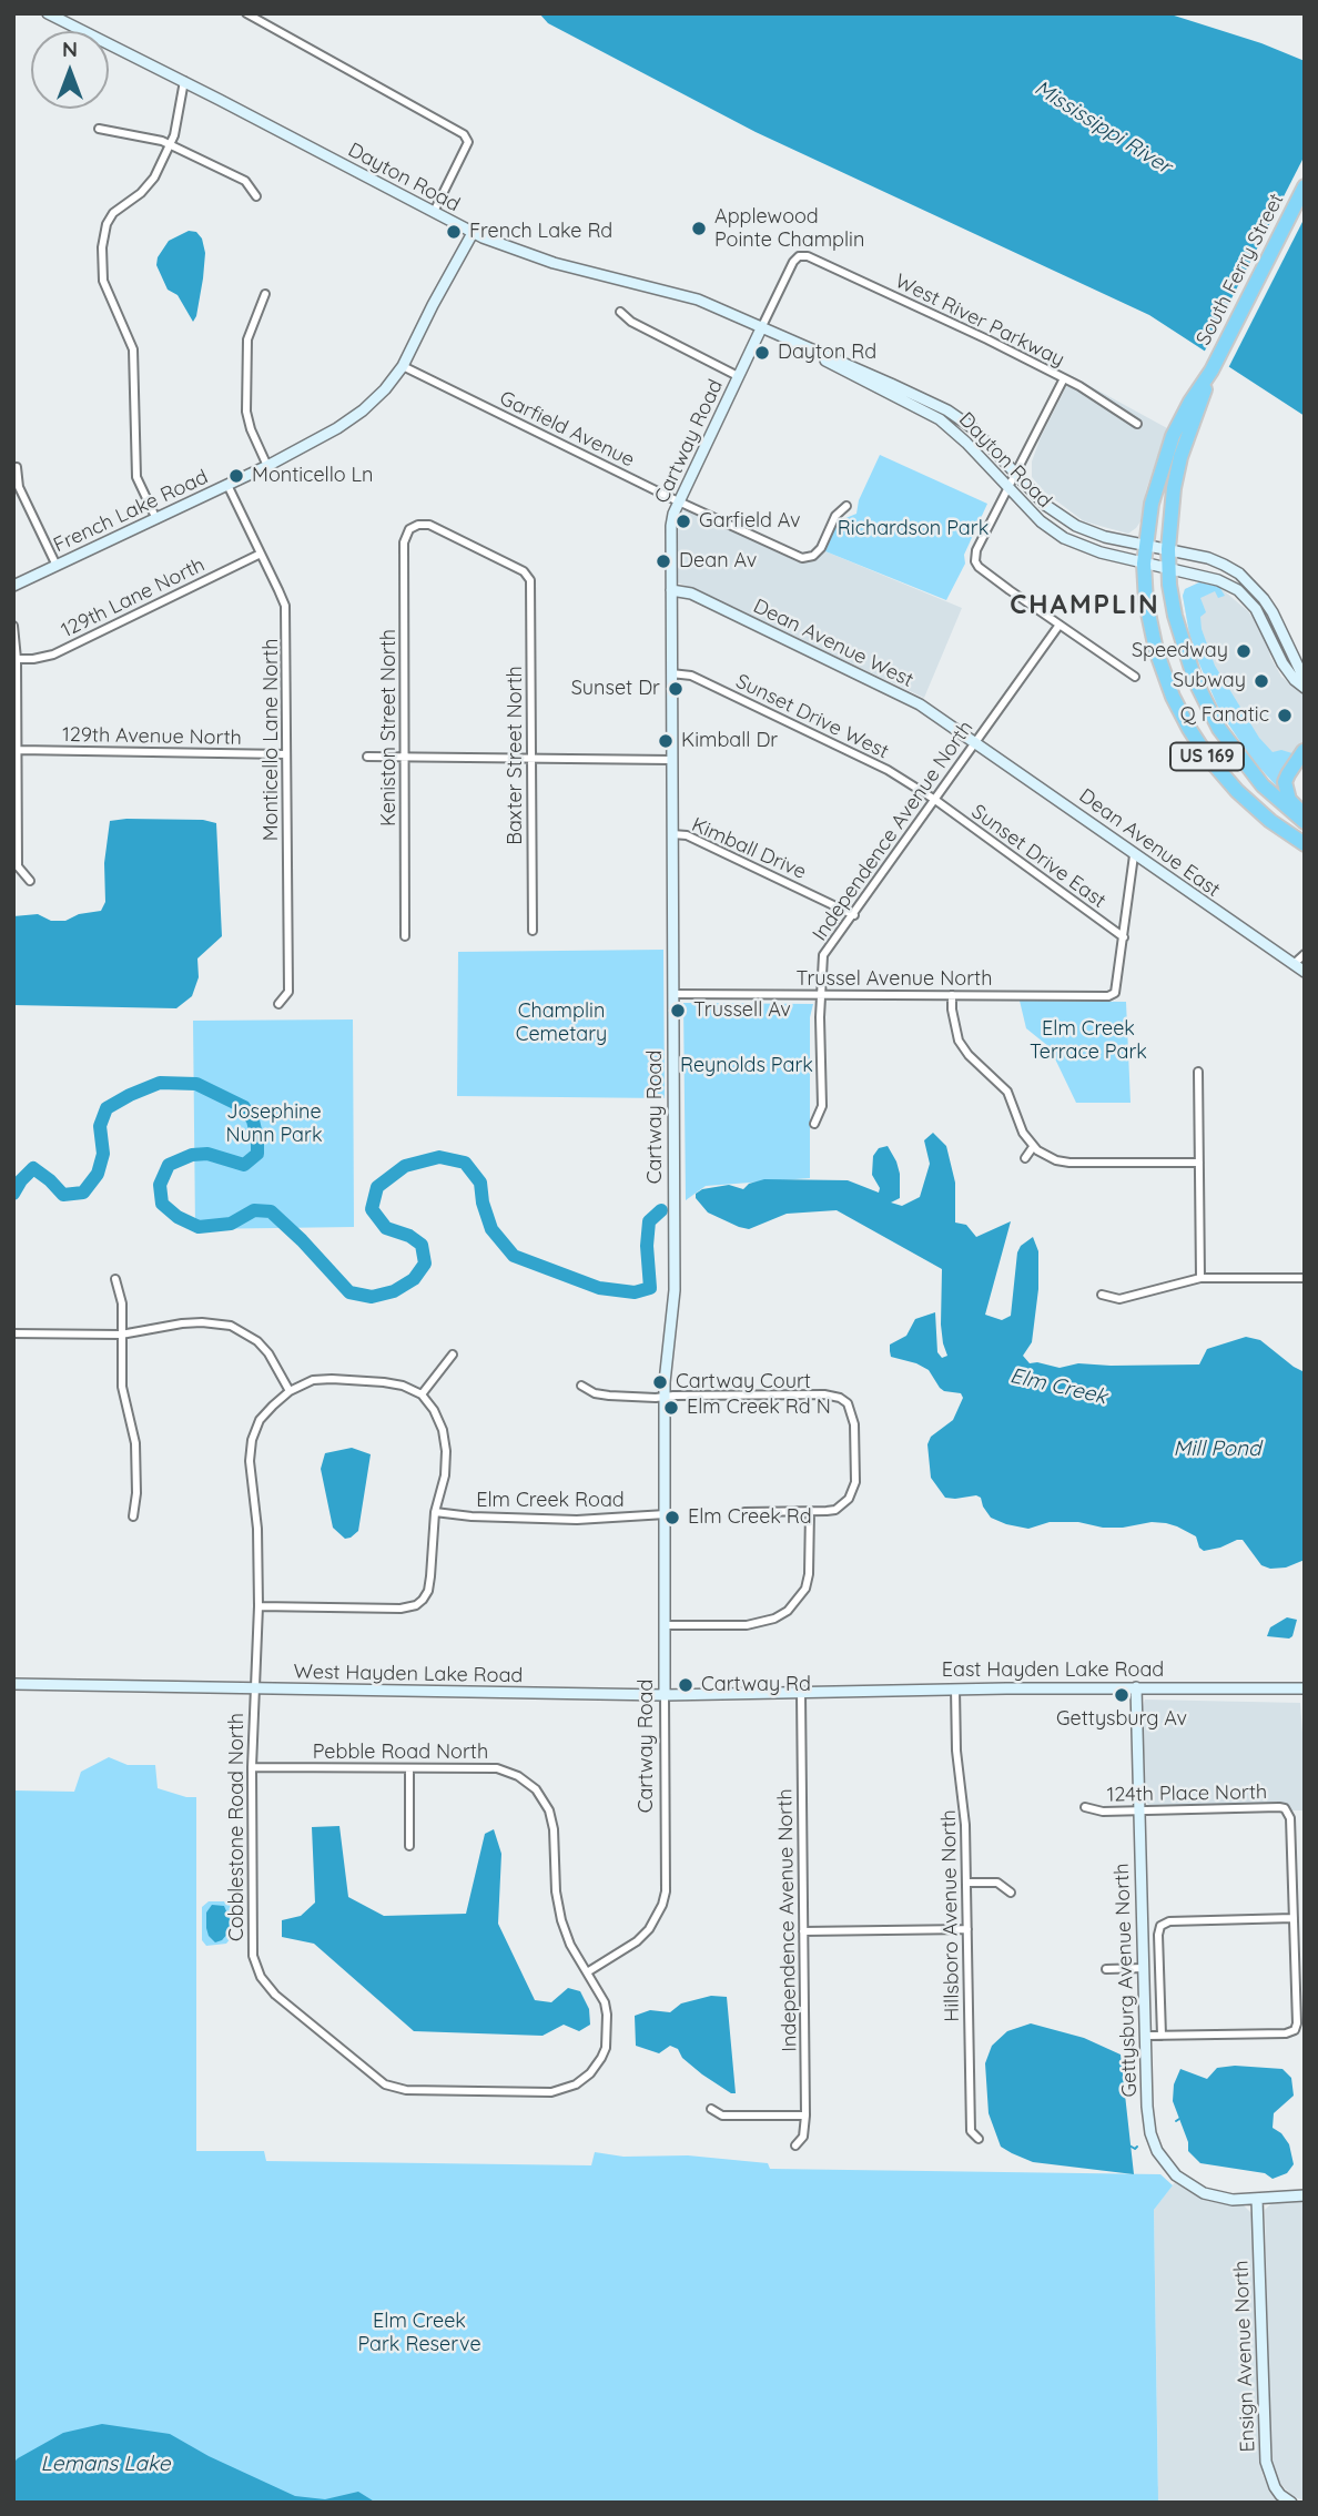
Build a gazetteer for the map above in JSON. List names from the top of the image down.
{
  "streets": {
    "highway": ["South Ferry Street", "US 169"],
    "street": [
      "Dayton Road",
      "West River Parkway",
      "Garfield Avenue",
      "Cartway Road",
      "French Lake Road",
      "129th Lane North",
      "Dean Avenue West",
      "Sunset Drive West",
      "Keniston Street North",
      "129th Avenue North",
      "Monticello Lane North",
      "Baxter Street North",
      "Independence Avenue North",
      "Dean Avenue East",
      "Kimball Drive",
      "Sunset Drive East",
      "Trussel Avenue North",
      "Elm Creek Road",
      "East Hayden Lake Road",
      "West Hayden Lake Road",
      "Pebble Road North",
      "124th Place North",
      "Cobblestone Road North",
      "Hillsboro Avenue North",
      "Gettysburg Avenue North",
      "Ensign Avenue North"
    ]
  },
  "crossings": [
    ["Dayton Road", "Cartway Road"],
    ["Dayton Road", "French Lake Road"],
    ["Dayton Road", "US 169"],
    ["South Ferry Street", "US 169"],
    ["West River Parkway", "Cartway Road"],
    ["Garfield Avenue", "Cartway Road"],
    ["Garfield Avenue", "French Lake Road"],
    ["Cartway Road", "Dean Avenue West"],
    ["Cartway Road", "Sunset Drive West"],
    ["Cartway Road", "Kimball Drive"],
    ["Cartway Road", "Trussel Avenue North"],
    ["Cartway Road", "Elm Creek Road"],
    ["Cartway Road", "West Hayden Lake Road"],
    ["Cartway Road", "Pebble Road North"],
    ["Cartway Road", "Cobblestone Road North"],
    ["French Lake Road", "Monticello Lane North"],
    ["129th Lane North", "Monticello Lane North"],
    ["Dean Avenue West", "Independence Avenue North"],
    ["Dean Avenue West", "Dean Avenue East"],
    ["Sunset Drive West", "Independence Avenue North"],
    ["Sunset Drive West", "Sunset Drive East"],
    ["Keniston Street North", "Baxter Street North"],
    ["129th Avenue North", "Monticello Lane North"],
    ["Independence Avenue North", "Dean Avenue East"],
    ["Independence Avenue North", "Kimball Drive"],
    ["Independence Avenue North", "Sunset Drive East"],
    ["Independence Avenue North", "Trussel Avenue North"],
    ["Independence Avenue North", "East Hayden Lake Road"],
    ["Independence Avenue North", "West Hayden Lake Road"],
    ["Sunset Drive East", "Trussel Avenue North"],
    ["Elm Creek Road", "Cobblestone Road North"],
    ["East Hayden Lake Road", "West Hayden Lake Road"],
    ["East Hayden Lake Road", "Hillsboro Avenue North"],
    ["East Hayden Lake Road", "Gettysburg Avenue North"],
    ["West Hayden Lake Road", "Cobblestone Road North"],
    ["Pebble Road North", "Cobblestone Road North"],
    ["124th Place North", "Gettysburg Avenue North"],
    ["Gettysburg Avenue North", "Ensign Avenue North"]
  ],
  "districts": ["CHAMPLIN"],
  "water": [
    "Mississippi River",
    "Elm Creek",
    "Mill Pond",
    "Lemans Lake"
  ],
  "parks": [
    "Richardson Park",
    "Champlin Cemetary",
    "Elm Creek Terrace Park",
    "Reynolds Park",
    "Josephine Nunn Park",
    "Elm Creek Park Reserve"
  ],
  "places": [
    "Applewood Pointe Champlin",
    "French Lake Rd",
    "Dayton Rd",
    "Monticello Ln",
    "Garfield Av",
    "Dean Av",
    "Speedway",
    "Subway",
    "Sunset Dr",
    "Q Fanatic",
    "Kimball Dr",
    "Trussell Av",
    "Cartway Court",
    "Elm Creek Rd N",
    "Elm Creek Rd",
    "Cartway Rd",
    "Gettysburg Av"
  ],
  "north": "top"
}
